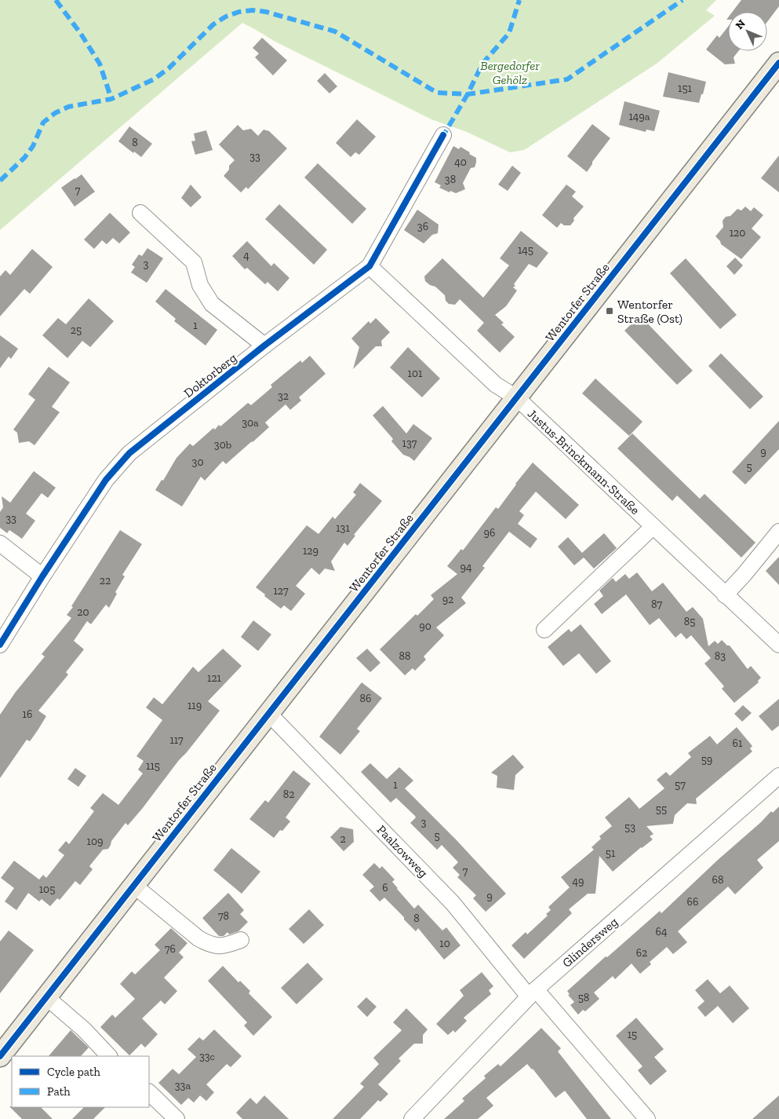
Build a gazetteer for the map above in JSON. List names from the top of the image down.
{
  "streets": {
    "main road": ["Wentorfer Straße"],
    "street": [
      "Doktorberg",
      "Justus-Brinckmann-Straße",
      "Paalzowweg",
      "Glindersweg"
    ]
  },
  "crossings": [
    ["Wentorfer Straße", "Justus-Brinckmann-Straße"],
    ["Wentorfer Straße", "Paalzowweg"],
    ["Doktorberg", "Justus-Brinckmann-Straße"],
    ["Paalzowweg", "Glindersweg"]
  ],
  "parks": ["Bergedorfer Gehölz"],
  "places": {
    "transit": ["Wentorfer Straße (Ost)"]
  },
  "house_numbers": [
    "151",
    "149a",
    "8",
    "33",
    "40",
    "38",
    "7",
    "36",
    "120",
    "145",
    "4",
    "3",
    "1",
    "25",
    "101",
    "32",
    "30a",
    "137",
    "30b",
    "9",
    "30",
    "5",
    "33",
    "131",
    "96",
    "129",
    "94",
    "22",
    "127",
    "92",
    "87",
    "20",
    "85",
    "90",
    "88",
    "83",
    "121",
    "86",
    "119",
    "16",
    "117",
    "61",
    "59",
    "115",
    "1",
    "57",
    "82",
    "55",
    "3",
    "53",
    "5",
    "2",
    "109",
    "51",
    "7",
    "68",
    "49",
    "6",
    "105",
    "9",
    "66",
    "78",
    "8",
    "64",
    "10",
    "76",
    "62",
    "58",
    "15",
    "33c",
    "33a"
  ],
  "legend": ["Cycle path", "Path"],
  "north": "top left"
}
